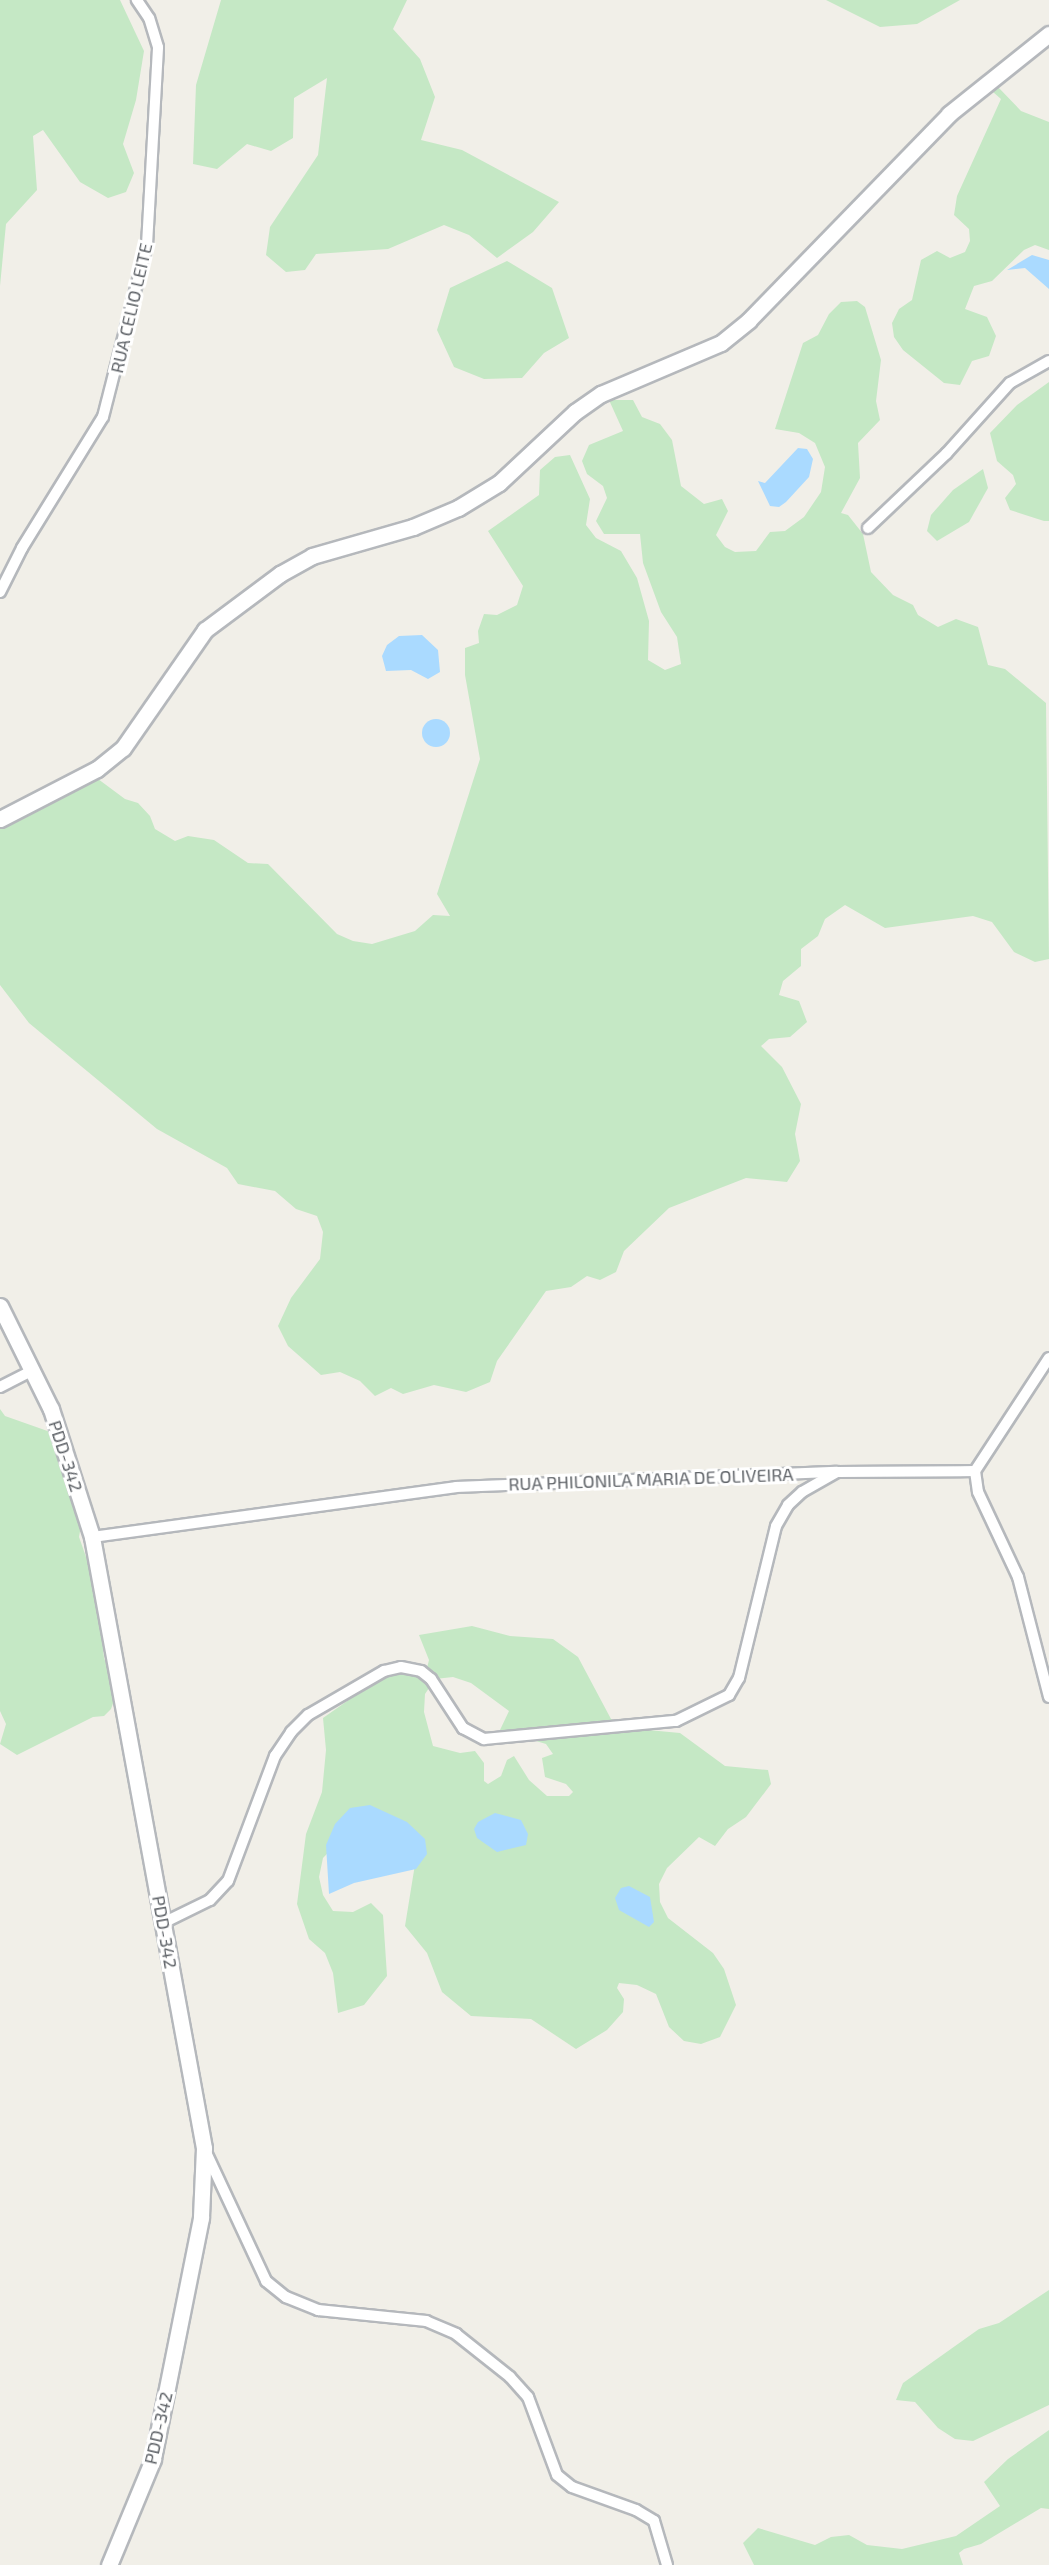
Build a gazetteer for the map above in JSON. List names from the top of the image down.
{
  "streets": {
    "street": ["RUA CELIO LEITE", "PDD-342", "RUA PHILONILA MARIA DE OLIVEIRA"]
  },
  "crossings": [
    ["PDD-342", "RUA PHILONILA MARIA DE OLIVEIRA"]
  ]
}
